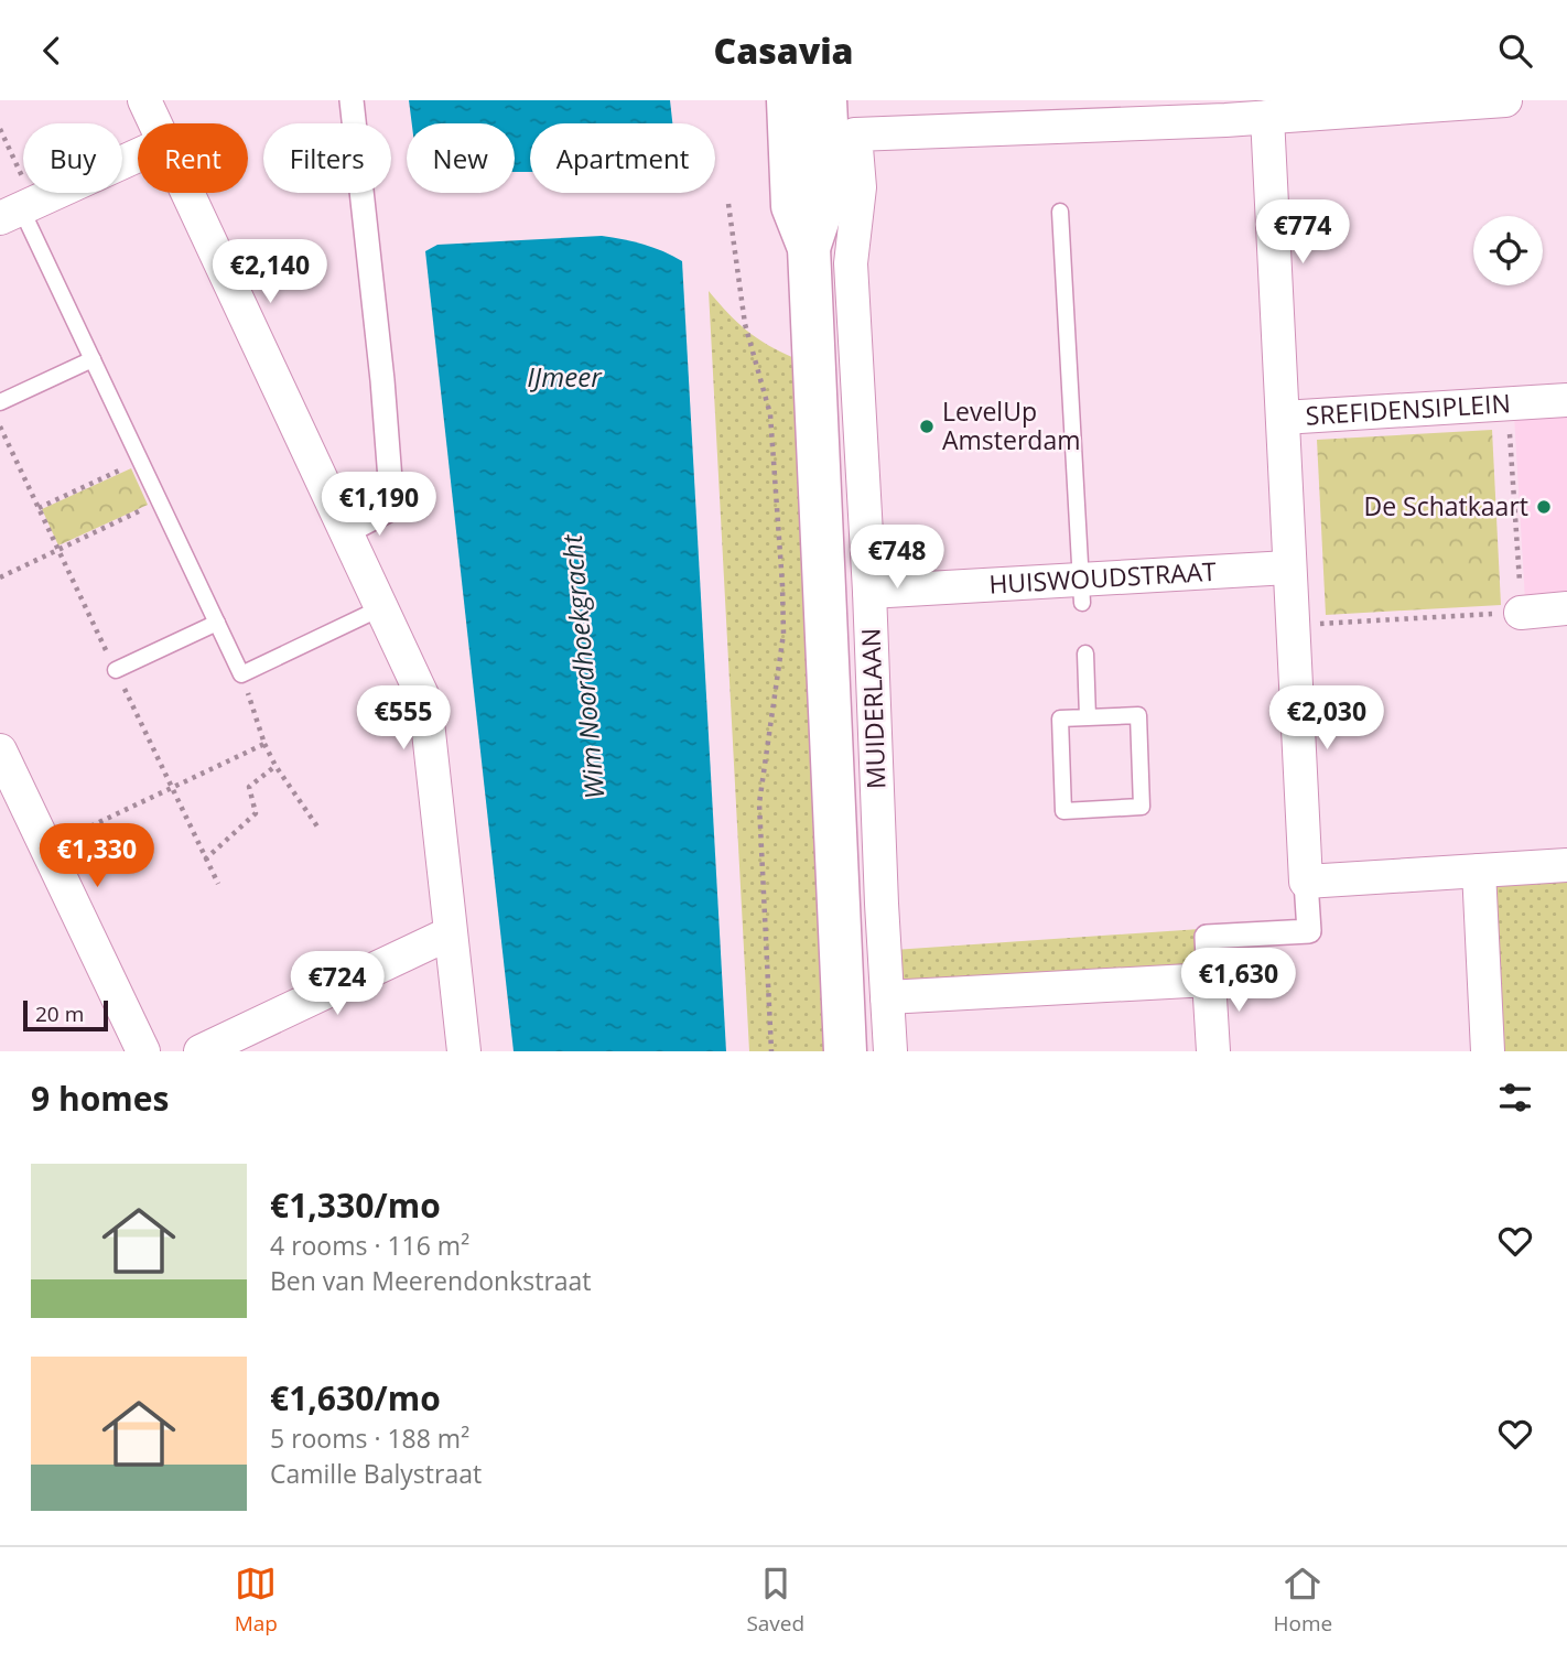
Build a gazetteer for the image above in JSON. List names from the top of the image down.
{
  "streets": {
    "main road": ["MUIDERLAAN"],
    "street": ["SREFIDENSIPLEIN", "HUISWOUDSTRAAT"]
  },
  "crossings": [
    ["SREFIDENSIPLEIN", "HUISWOUDSTRAAT"],
    ["SREFIDENSIPLEIN", "MUIDERLAAN"],
    ["HUISWOUDSTRAAT", "MUIDERLAAN"]
  ],
  "water": ["IJmeer", "Wim Noordhoekgracht"],
  "places": ["LevelUp Amsterdam", "De Schatkaart"],
  "scale_bar": "20 m",
  "page": {
    "header": "Casavia",
    "chip": [
      "Buy",
      "Rent",
      "Filters",
      "New",
      "Apartment"
    ],
    "price": [
      "€774",
      "€2,140",
      "€1,190",
      "€748",
      "€555",
      "€2,030",
      "€1,330",
      "€1,630",
      "€724"
    ],
    "scale": "20 m",
    "heading": "9 homes",
    "list": [
      {
        "name": "€1,330/mo",
        "note": "4 rooms · 116 m² · Ben van Meerendonkstraat"
      },
      {
        "name": "€1,630/mo",
        "note": "5 rooms · 188 m² · Camille Balystraat"
      }
    ],
    "tabs": ["Map", "Saved", "Home"]
  }
}
